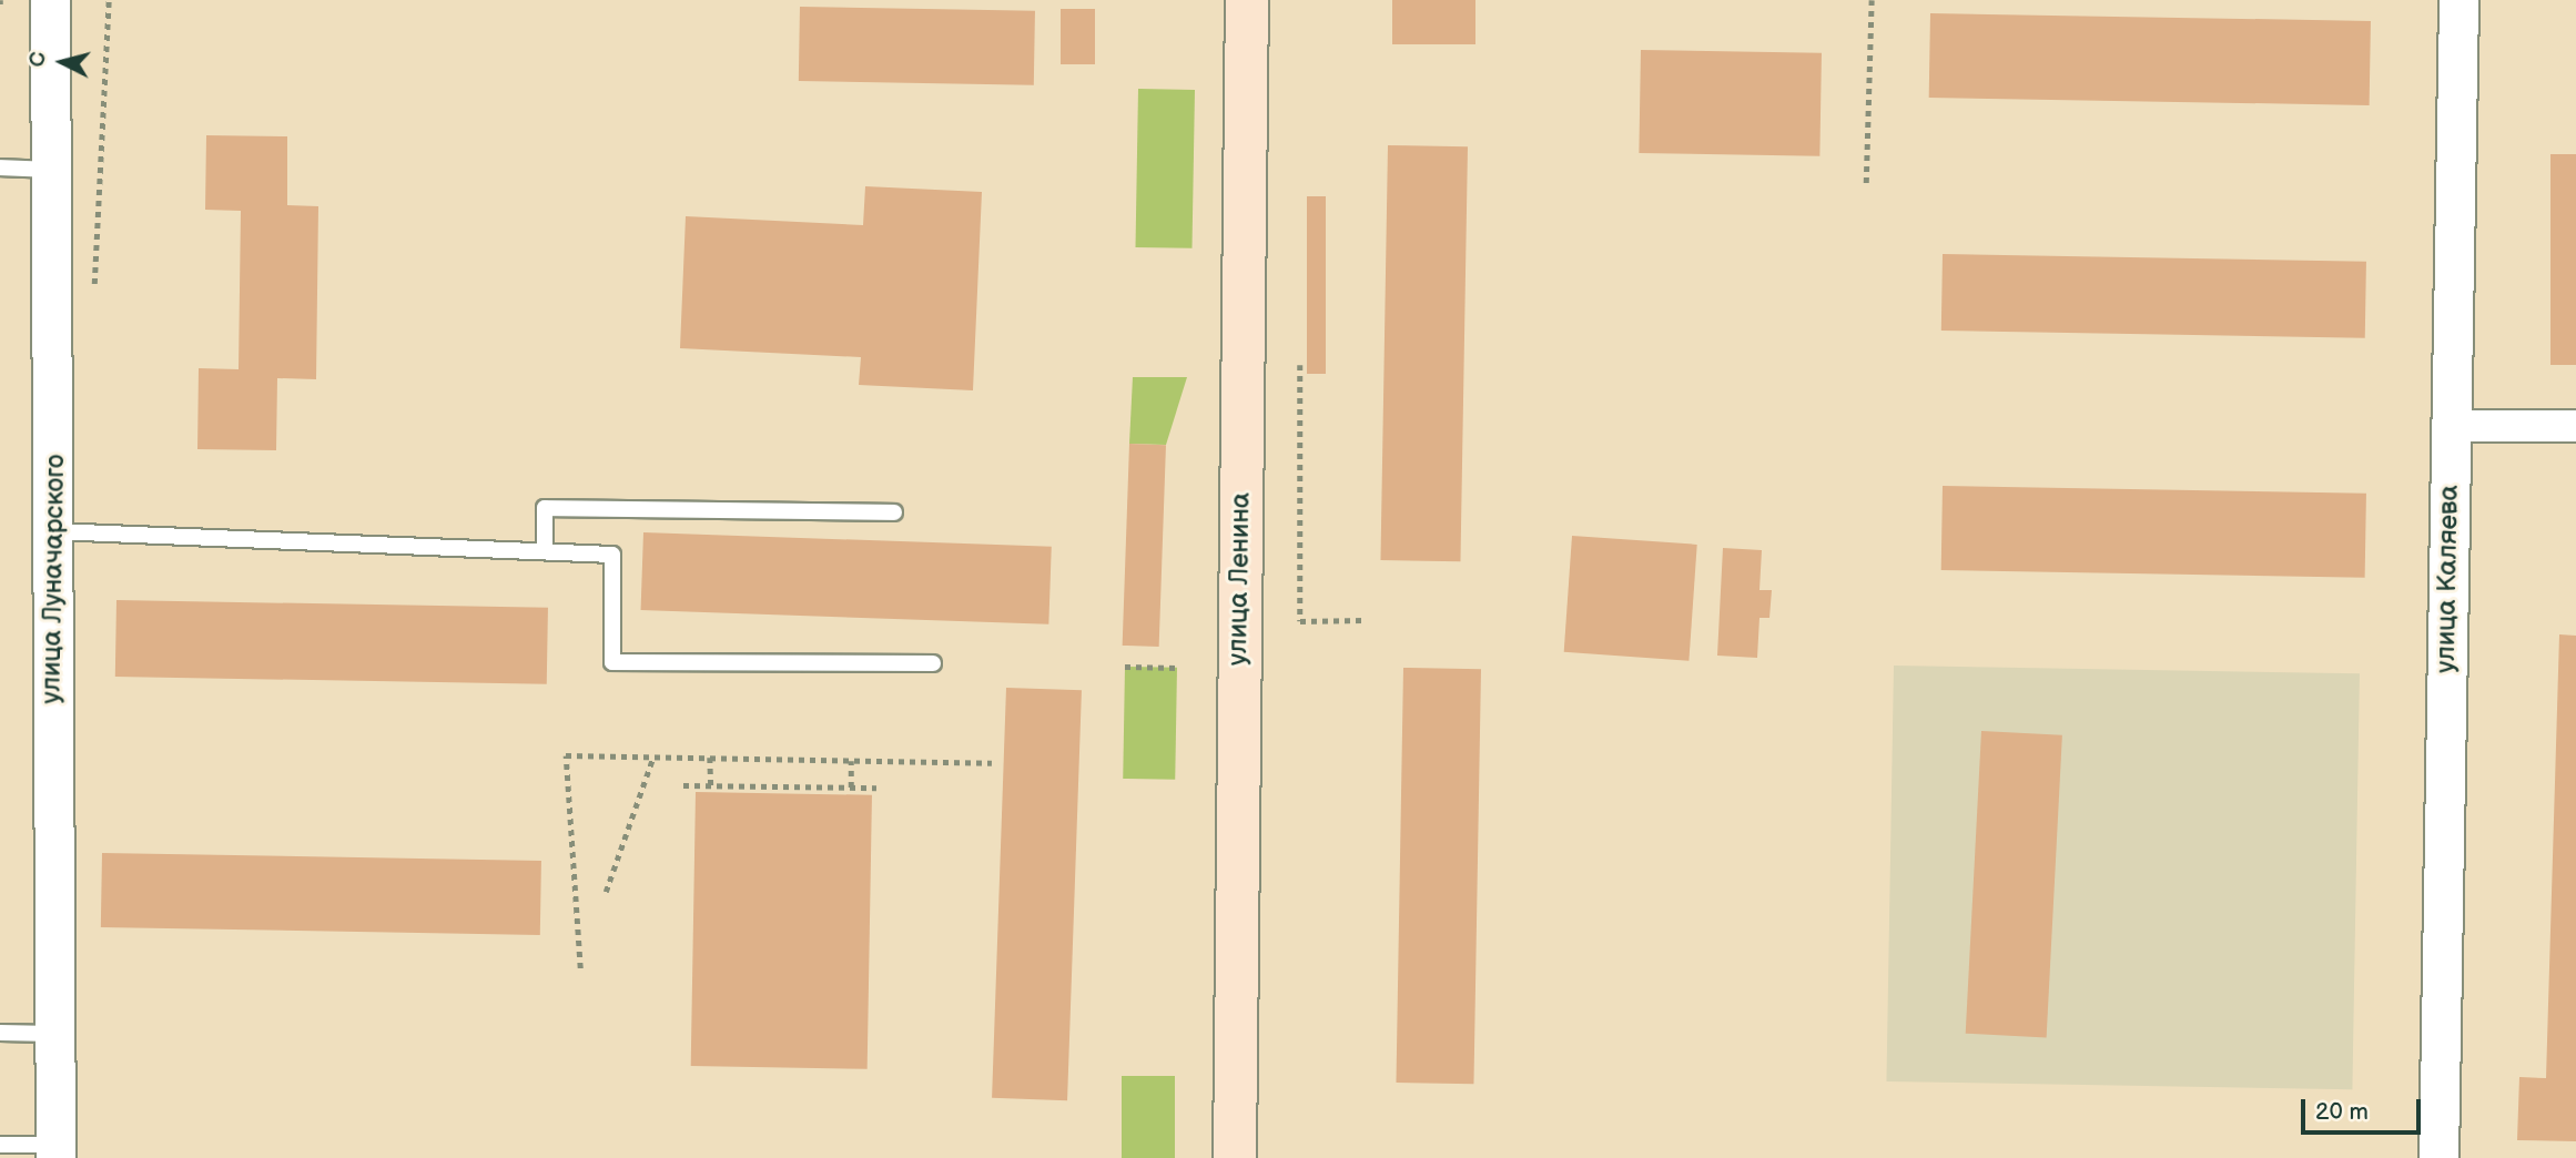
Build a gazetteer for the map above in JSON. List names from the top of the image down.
{
  "streets": {
    "main road": ["улица Ленина"],
    "street": ["улица Луначарского", "улица Каляева"]
  },
  "scale_bar": "20 m",
  "north": "left"
}
